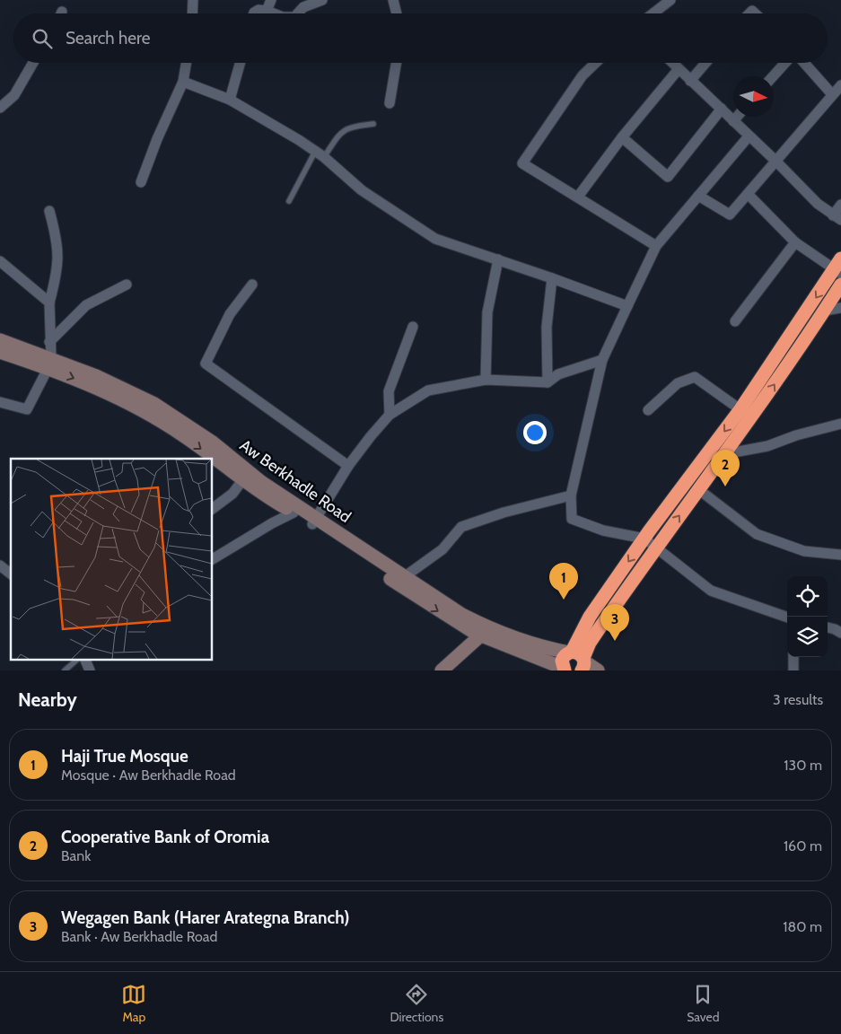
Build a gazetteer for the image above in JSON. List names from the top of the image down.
{
  "streets": {
    "main road": ["Aw Berkhadle Road"]
  },
  "north": "right",
  "page": {
    "search": "Search here",
    "pins": ["2", "1", "3"],
    "heading": ["Nearby", "3 results"],
    "list": [
      {
        "mark": "1",
        "name": "Haji True Mosque",
        "note": "Mosque · Aw Berkhadle Road",
        "value": "130 m"
      },
      {
        "mark": "2",
        "name": "Cooperative Bank of Oromia",
        "note": "Bank",
        "value": "160 m"
      },
      {
        "mark": "3",
        "name": "Wegagen Bank (Harer Arategna Branch)",
        "note": "Bank · Aw Berkhadle Road",
        "value": "180 m"
      }
    ],
    "nav": ["Map", "Directions", "Saved"]
  }
}
